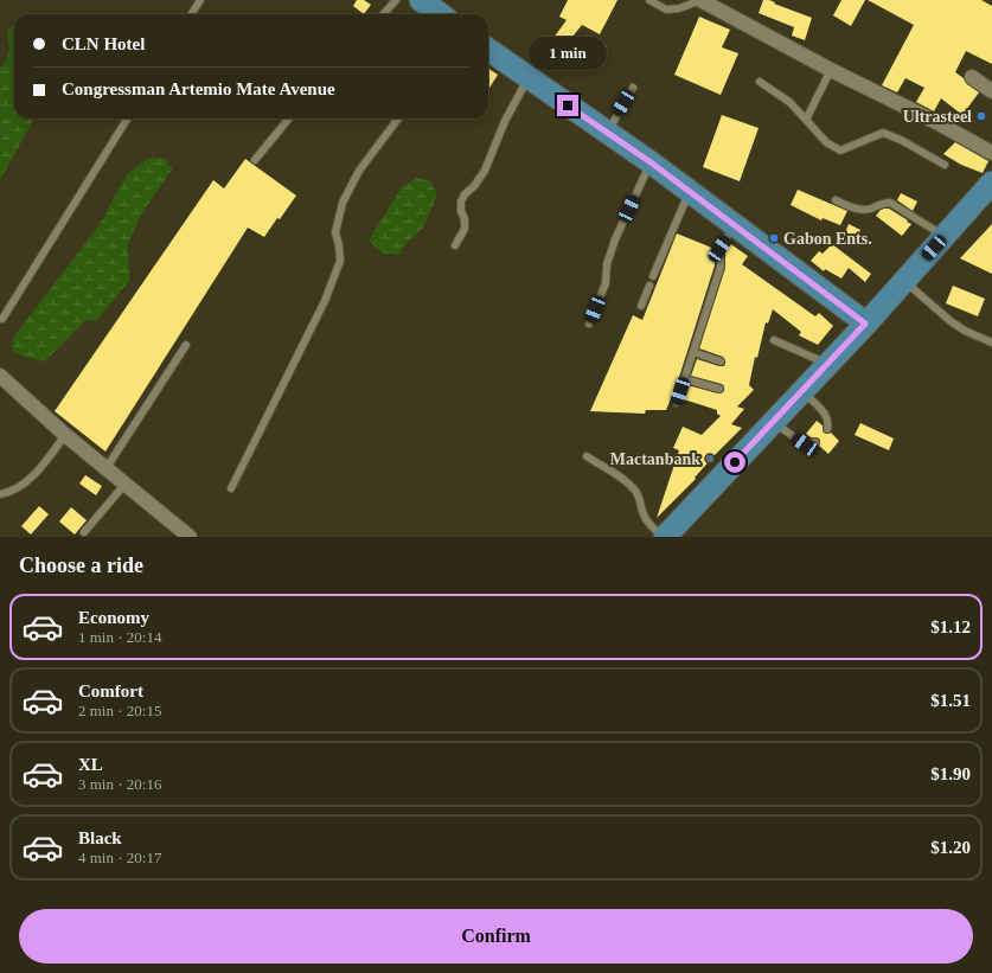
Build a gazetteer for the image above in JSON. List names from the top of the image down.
{
  "places": ["Ultrasteel", "Gabon Ents.", "Mactanbank"],
  "page": {
    "banner": ["CLN Hotel", "Congressman Artemio Mate Avenue"],
    "bubble": "1 min",
    "heading": "Choose a ride",
    "list": [
      {
        "name": "Economy",
        "note": "1 min · 20:14",
        "value": "$1.12"
      },
      {
        "name": "Comfort",
        "note": "2 min · 20:15",
        "value": "$1.51"
      },
      {
        "name": "XL",
        "note": "3 min · 20:16",
        "value": "$1.90"
      },
      {
        "name": "Black",
        "note": "4 min · 20:17",
        "value": "$1.20"
      }
    ],
    "buttons": "Confirm"
  }
}
